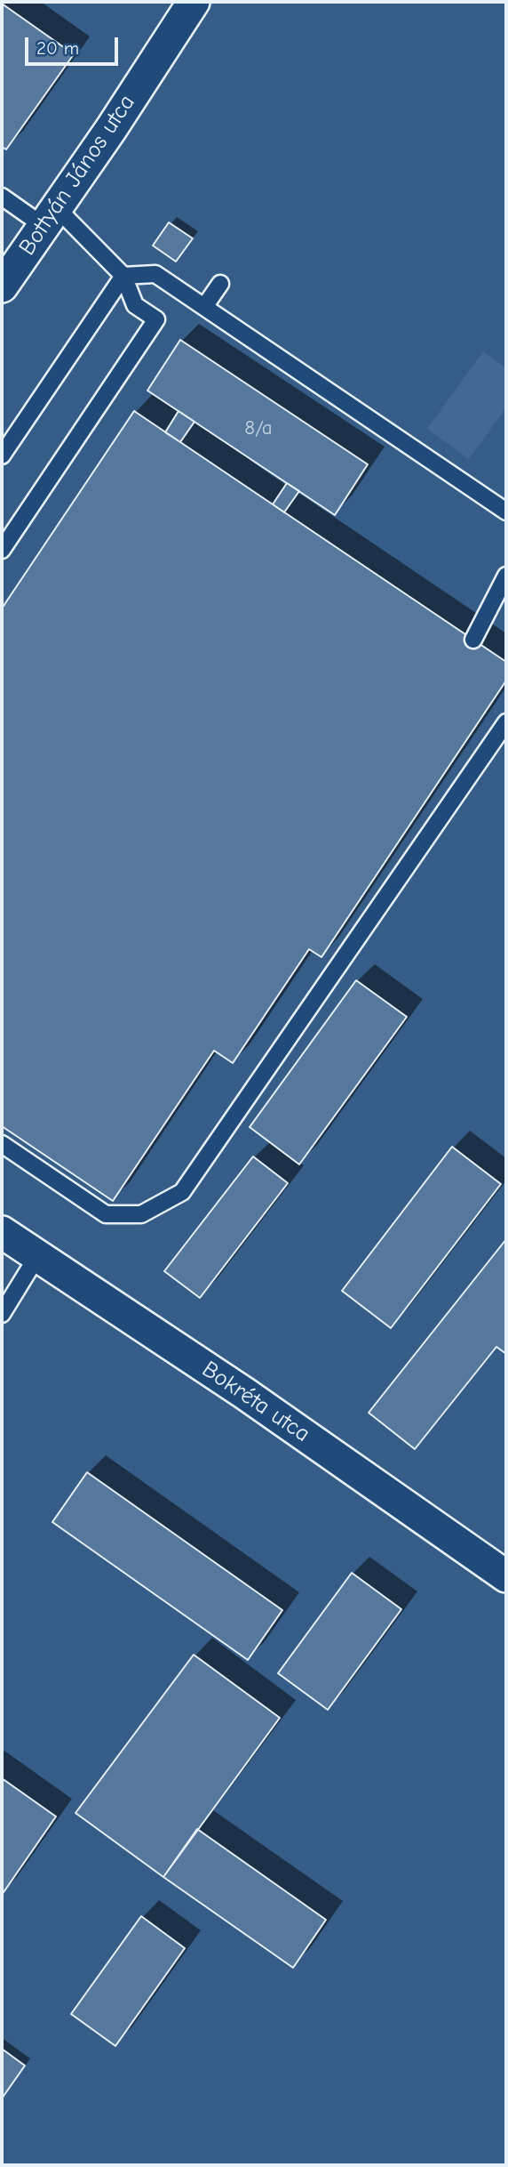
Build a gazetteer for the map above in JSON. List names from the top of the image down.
{
  "streets": {
    "street": ["Bottyán János utca", "Bokréta utca"]
  },
  "house_numbers": ["8/a"],
  "scale_bar": "20 m"
}
